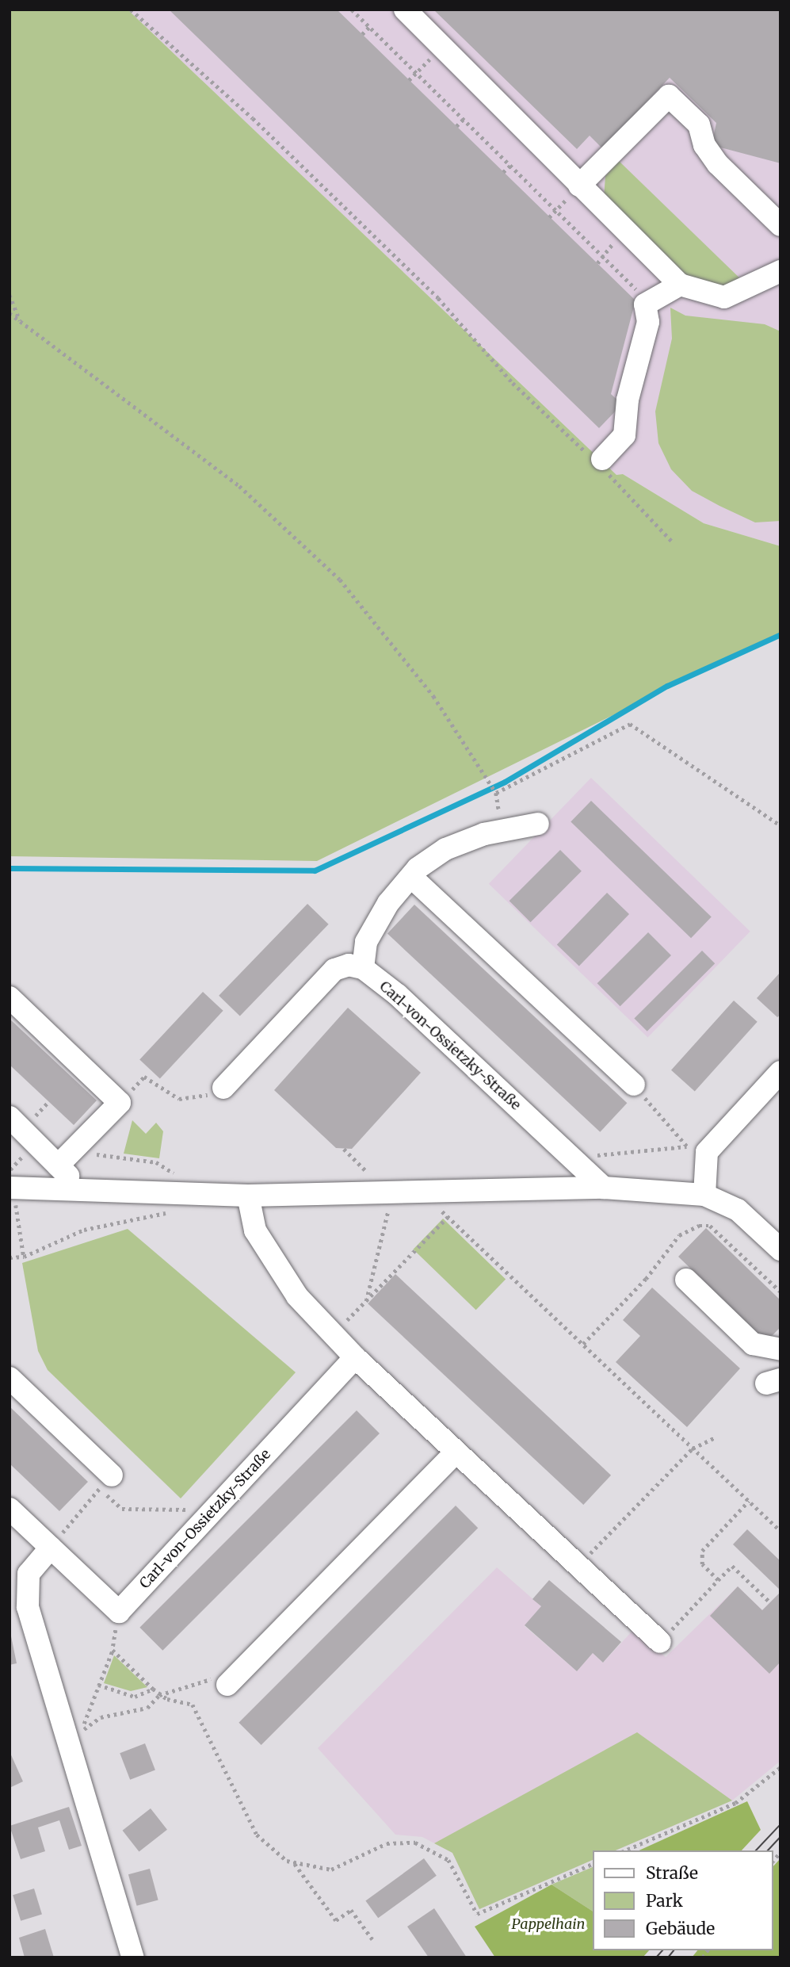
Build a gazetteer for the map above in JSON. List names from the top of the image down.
{
  "streets": {
    "street": ["Carl-von-Ossietzky-Straße"]
  },
  "parks": ["Pappelhain"],
  "legend": ["Straße", "Park", "Gebäude"]
}
